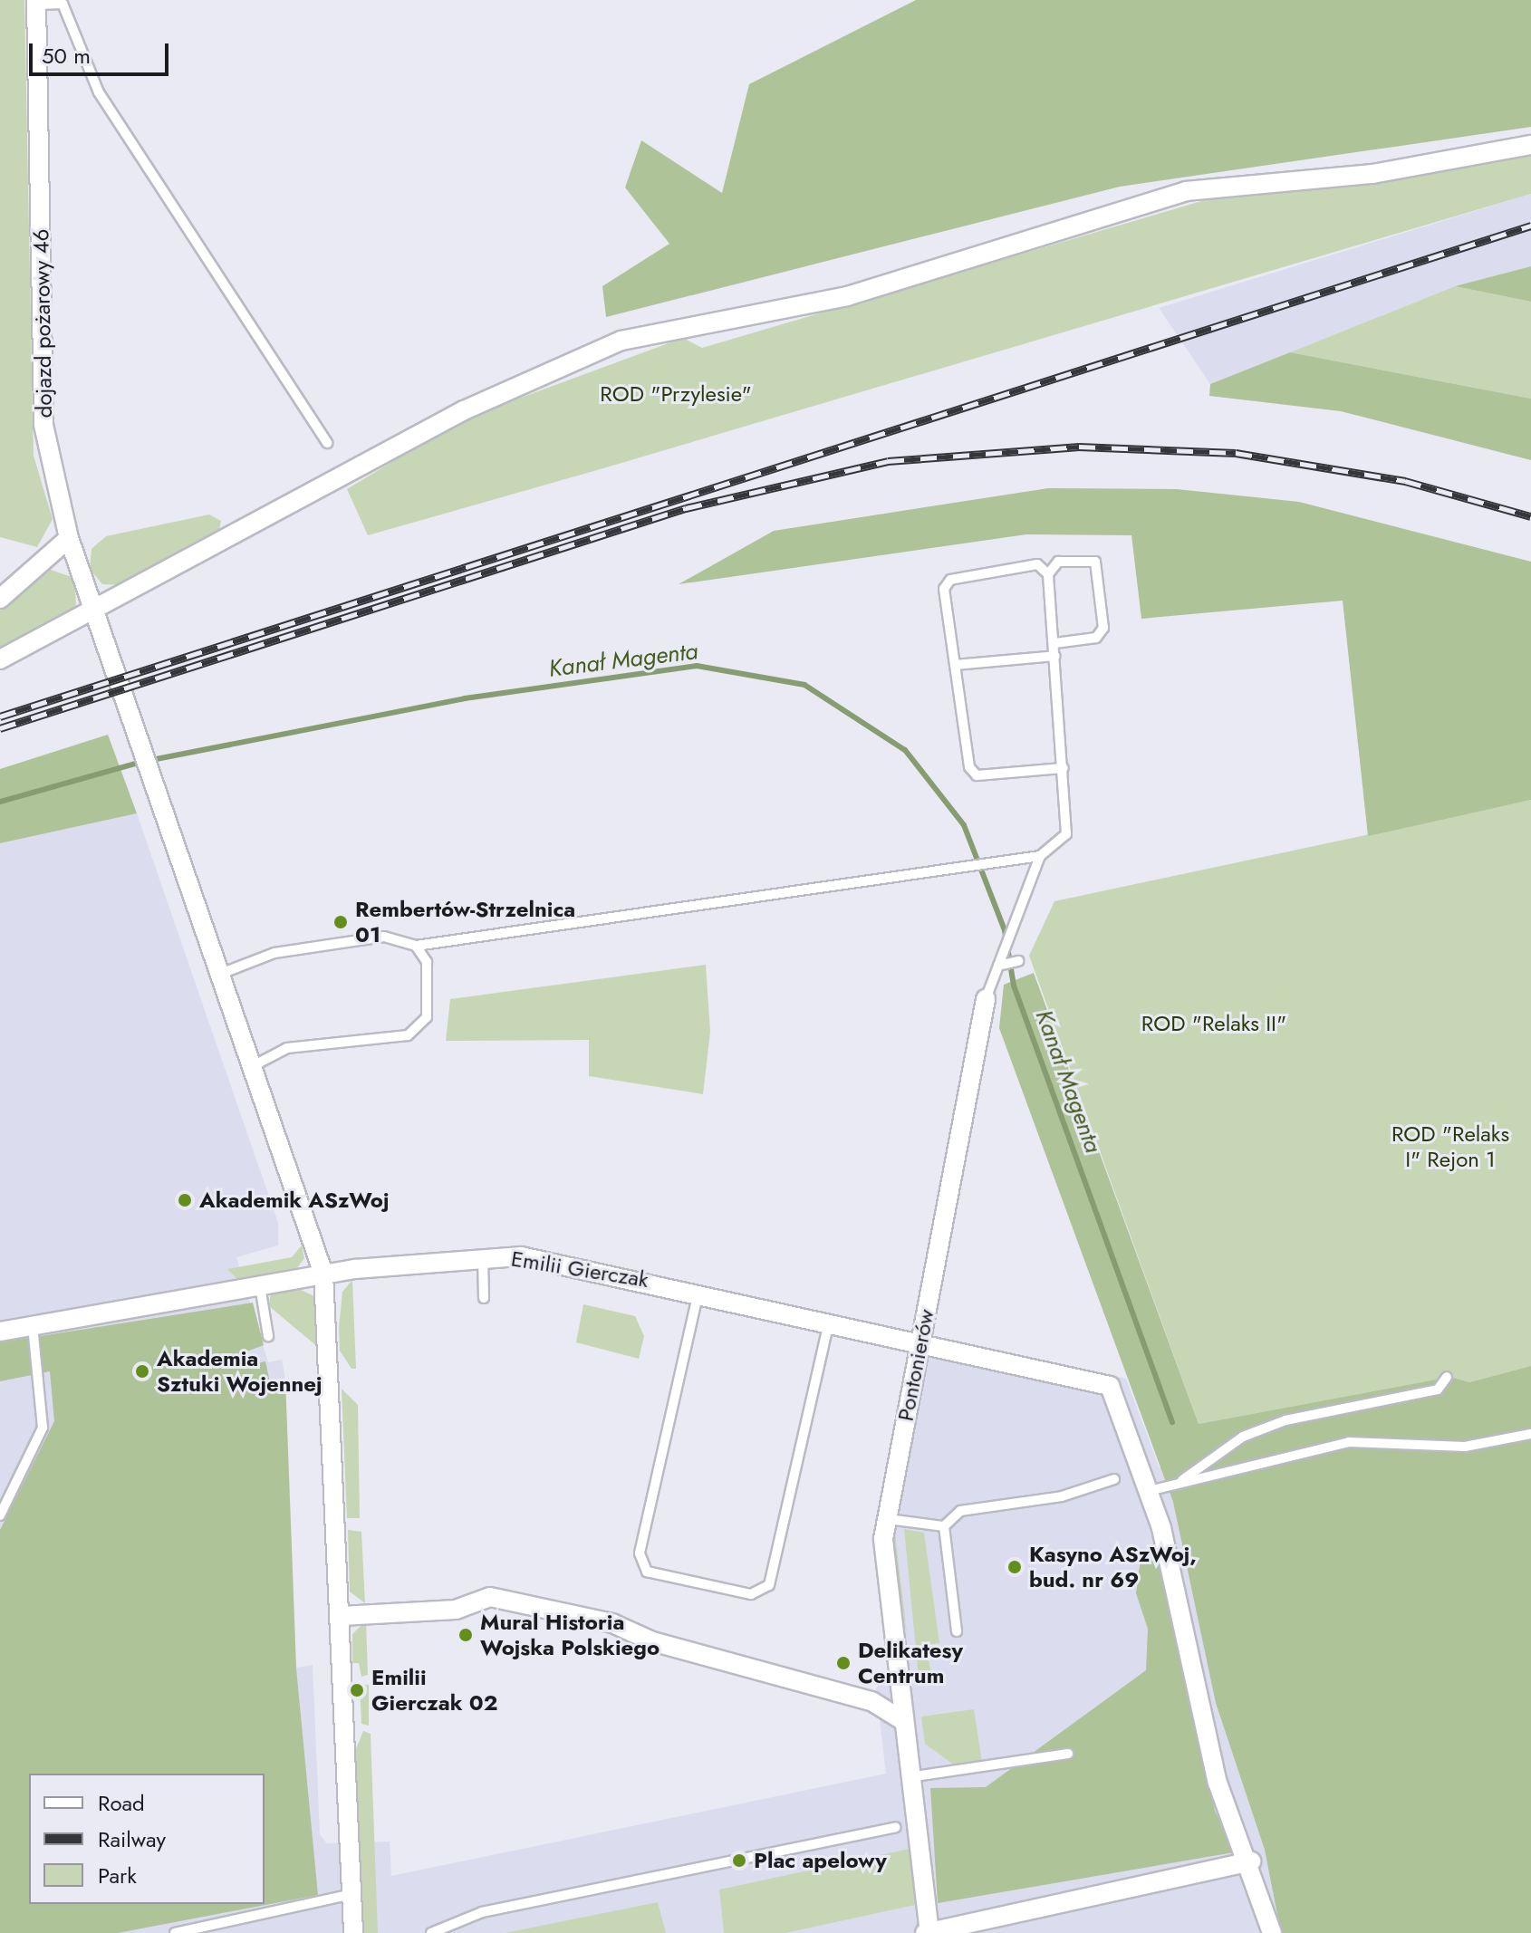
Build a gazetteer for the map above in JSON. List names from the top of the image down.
{
  "streets": {
    "street": ["dojazd pożarowy 46", "Emilii Gierczak", "Pontonierów"]
  },
  "crossings": [
    ["dojazd pożarowy 46", "Emilii Gierczak"],
    ["Emilii Gierczak", "Pontonierów"]
  ],
  "water": ["Kanał Magenta"],
  "parks": ["ROD \"Przylesie\"", "ROD \"Relaks II\"", "ROD \"Relaks I\" Rejon 1"],
  "places": [
    "Rembertów-Strzelnica 01",
    "Akademik ASzWoj",
    "Akademia Sztuki Wojennej",
    "Kasyno ASzWoj, bud. nr 69",
    "Mural Historia Wojska Polskiego",
    "Delikatesy Centrum",
    "Emilii Gierczak 02",
    "Plac apelowy"
  ],
  "legend": ["Road", "Railway", "Park"],
  "scale_bar": "50 m"
}
